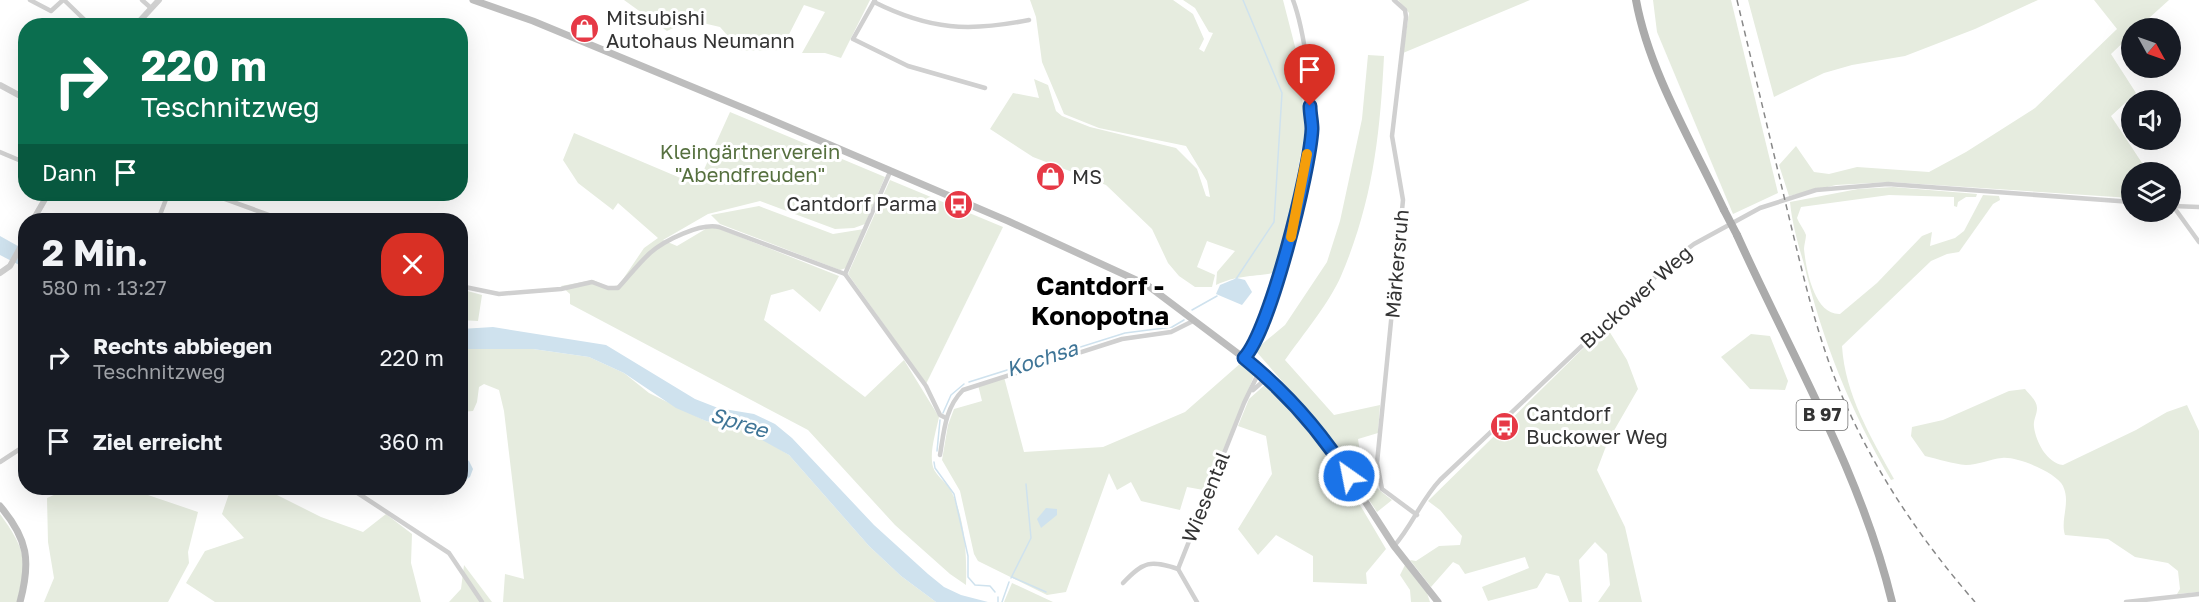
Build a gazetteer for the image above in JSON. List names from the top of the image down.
{
  "streets": {
    "main road": ["B 97"],
    "street": ["Märkersruh", "Buckower Weg", "Wiesental"]
  },
  "crossings": [
    ["Märkersruh", "Buckower Weg"]
  ],
  "districts": ["Cantdorf - Konopotna"],
  "water": ["Kochsa", "Spree"],
  "parks": ["Kleingärtnerverein \"Abendfreuden\""],
  "places": {
    "shop": ["Mitsubishi Autohaus Neumann", "MS"],
    "bus stop": ["Cantdorf Parma", "Cantdorf Buckower Weg"]
  },
  "north": "bottom right",
  "page": {
    "turn": ["220 m", "Teschnitzweg"],
    "then": "Dann",
    "heading": ["2 Min.", "580 m · 13:27"],
    "list": [
      {
        "name": "Rechts abbiegen",
        "note": "Teschnitzweg",
        "value": "220 m"
      },
      {
        "name": "Ziel erreicht",
        "value": "360 m"
      }
    ]
  }
}
